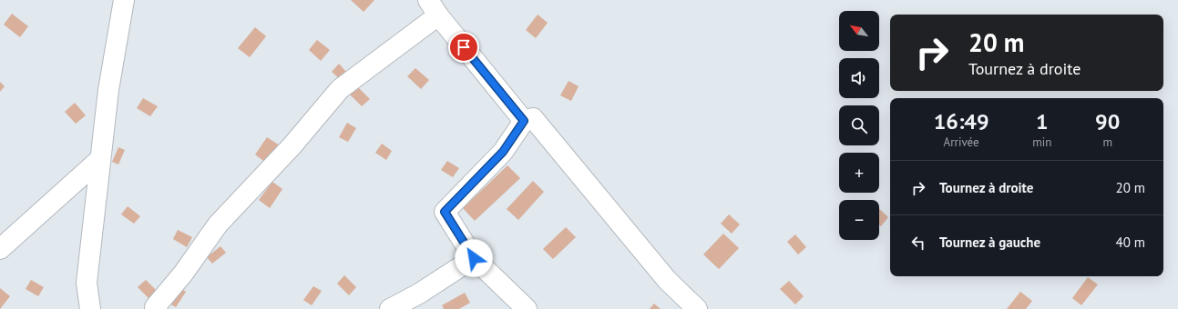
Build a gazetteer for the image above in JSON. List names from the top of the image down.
{
  "north": "top left",
  "page": {
    "map_buttons": ["+", "−"],
    "turn": ["20 m", "Tournez à droite"],
    "eta": [
      "16:49",
      "Arrivée",
      "1",
      "min",
      "90",
      "m"
    ],
    "list": [
      {
        "name": "Tournez à droite",
        "value": "20 m"
      },
      {
        "name": "Tournez à gauche",
        "value": "40 m"
      }
    ]
  }
}
